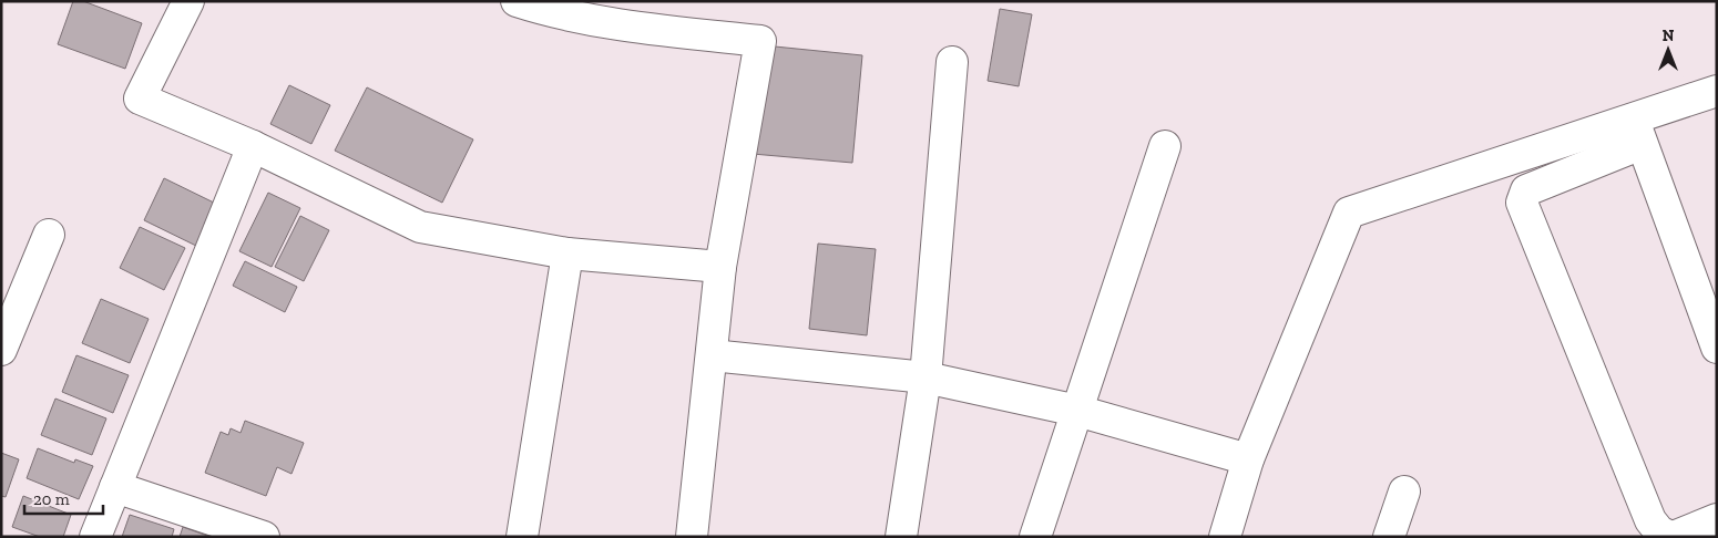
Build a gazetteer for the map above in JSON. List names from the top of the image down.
{
  "scale_bar": "20 m",
  "north": "top"
}
